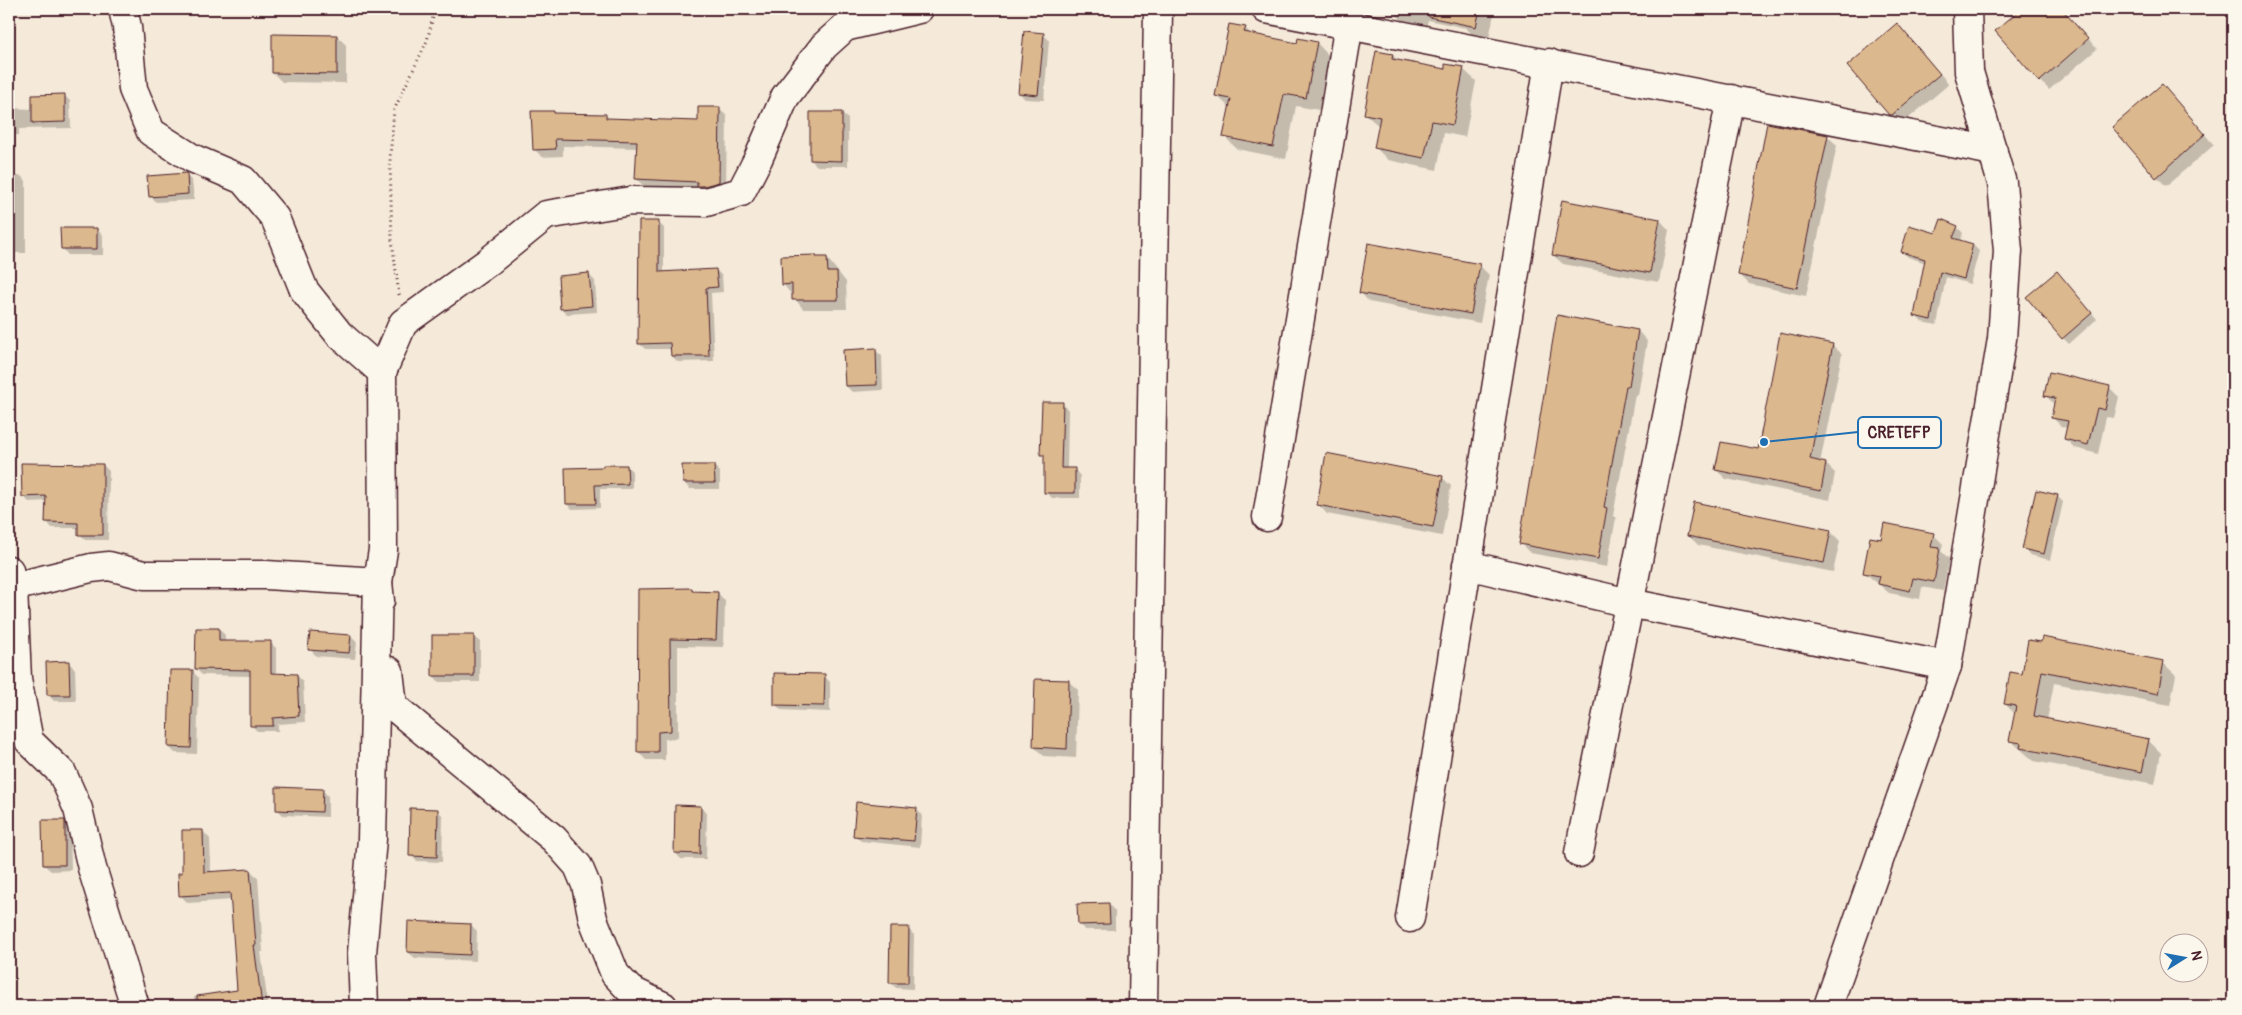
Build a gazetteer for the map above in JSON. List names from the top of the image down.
{
  "places": ["CRETEFP"],
  "north": "right"
}
